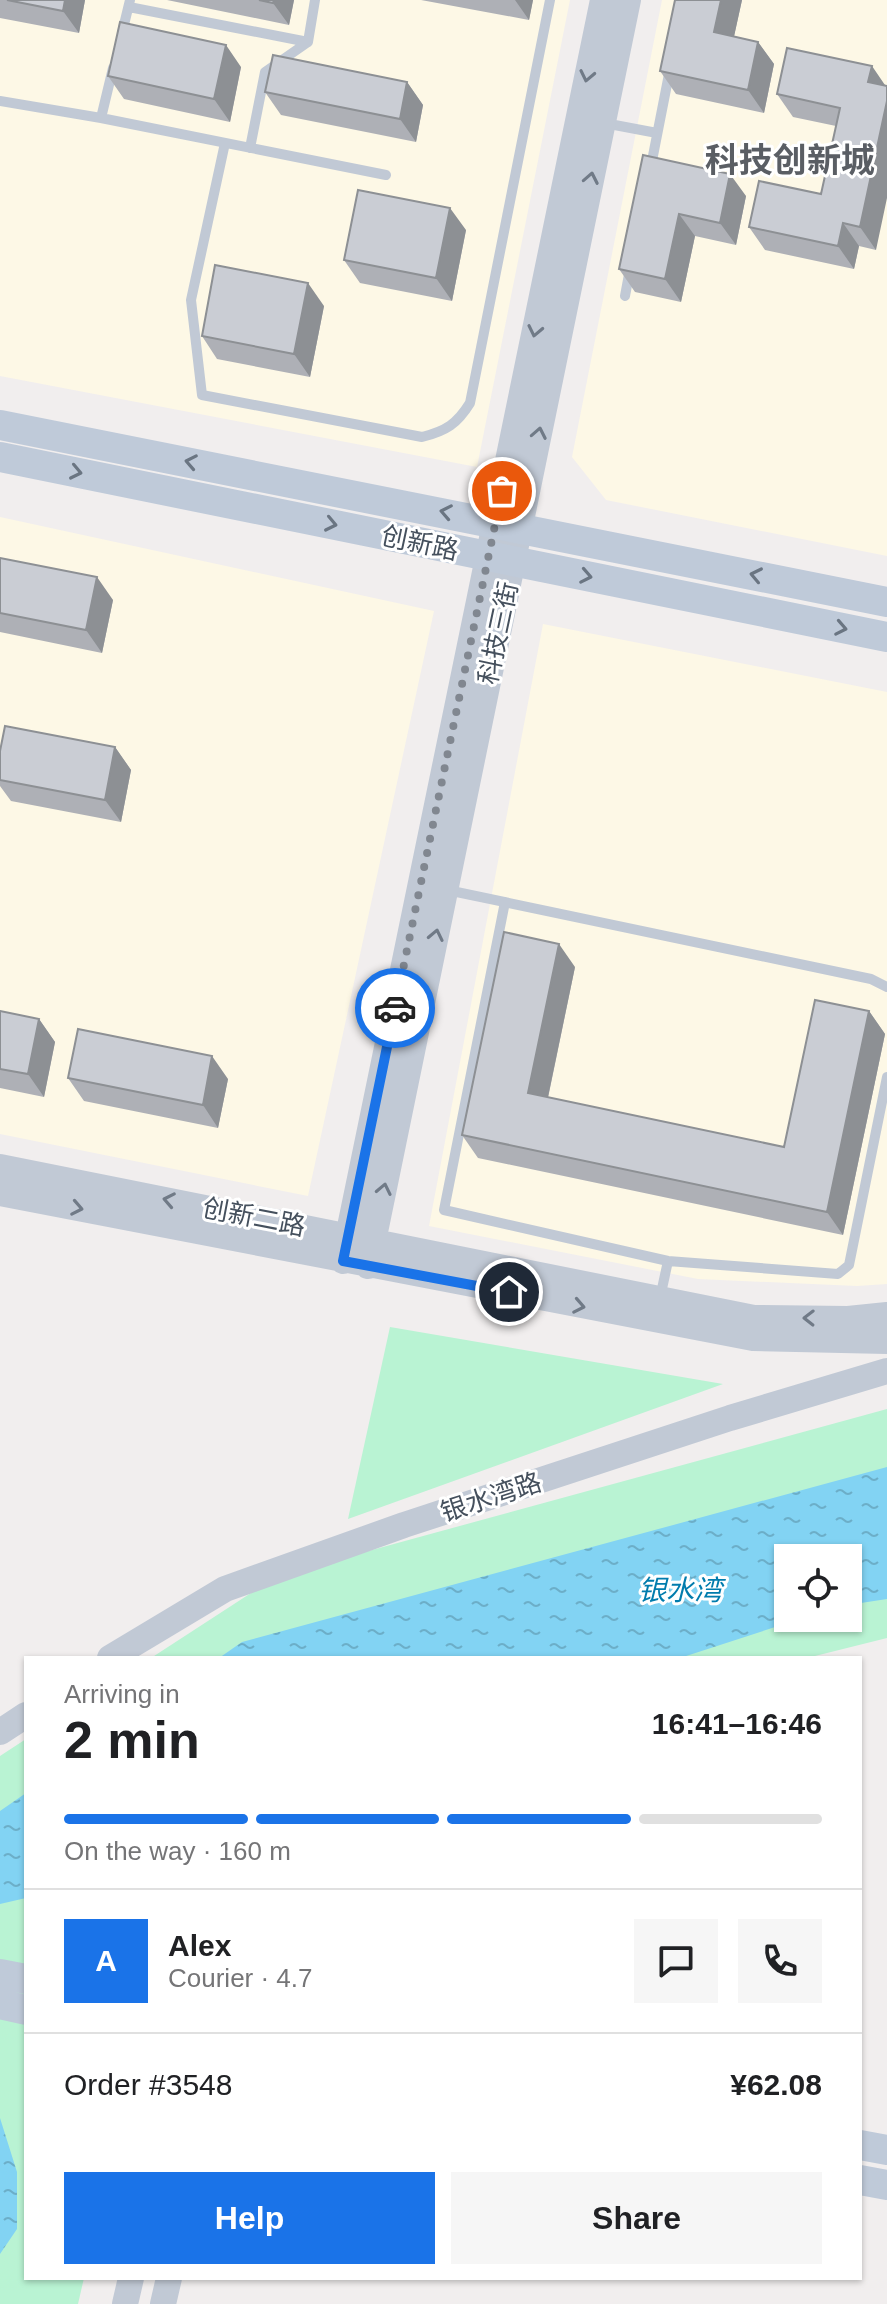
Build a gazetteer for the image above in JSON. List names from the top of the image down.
{
  "streets": {
    "main road": ["创新路"],
    "street": ["科技三街", "创新二路", "银水湾路"]
  },
  "crossings": [
    ["创新路", "科技三街"],
    ["科技三街", "创新二路"]
  ],
  "districts": ["科技创新城"],
  "water": ["银水湾"],
  "page": {
    "heading": ["2 min", "Arriving in", "16:41–16:46"],
    "panel": [
      "Alex",
      "Courier · 4.7",
      "Order #3548",
      "¥62.08"
    ],
    "bar": "On the way · 160 m",
    "round": "A",
    "buttons": ["Help", "Share"]
  }
}
